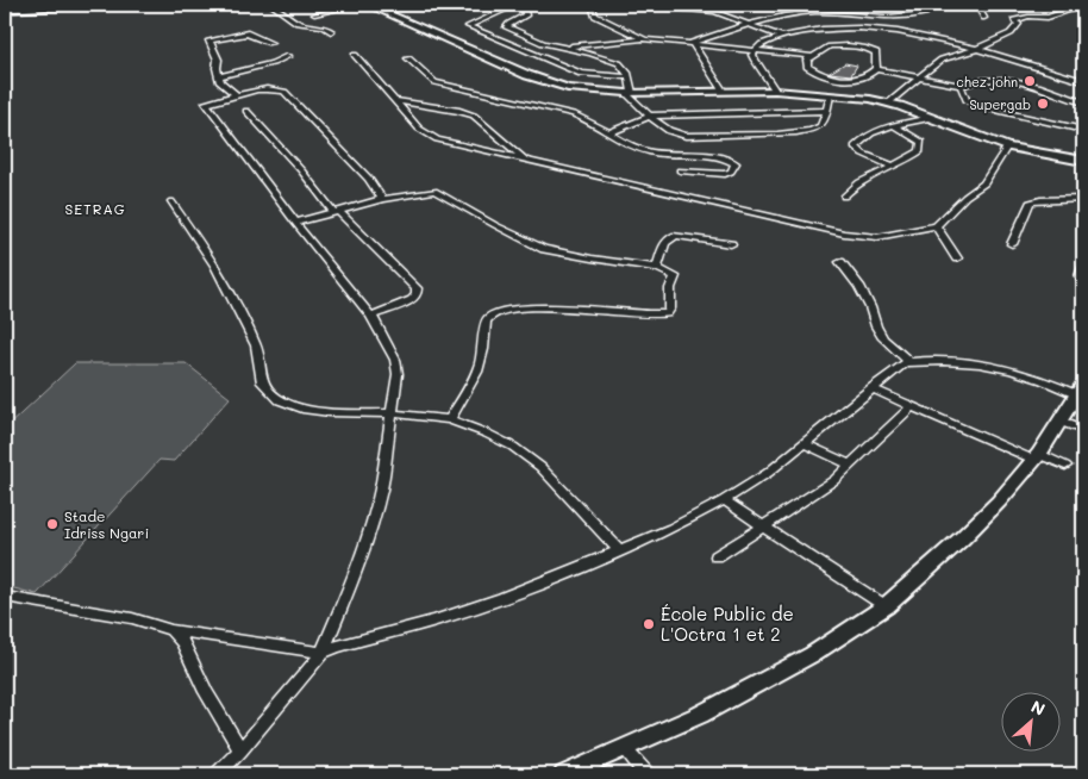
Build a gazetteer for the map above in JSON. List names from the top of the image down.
{
  "districts": ["SETRAG"],
  "places": [
    "chez john",
    "Supergab",
    "Stade Idriss Ngari",
    "École Public de L'Octra 1 et 2"
  ],
  "north": "top right"
}
